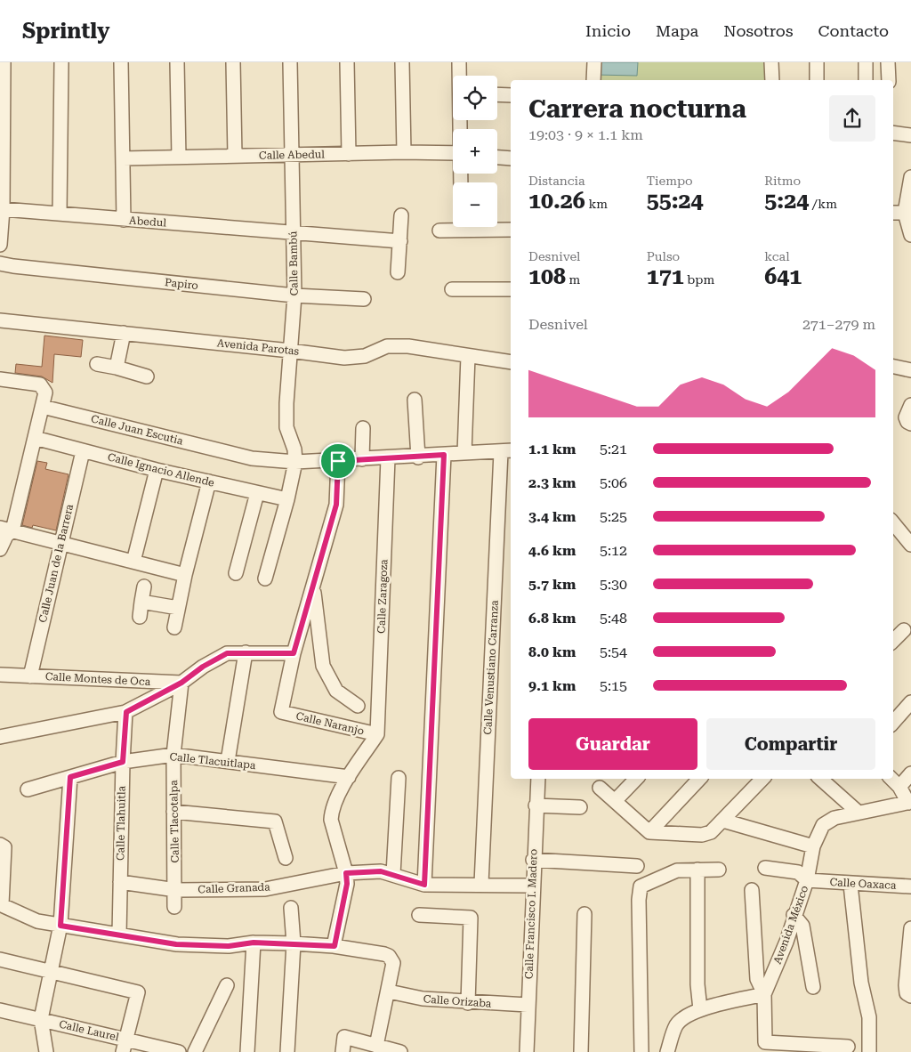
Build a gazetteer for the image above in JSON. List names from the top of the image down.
{
  "streets": {
    "street": [
      "Calle Abedul",
      "Abedul",
      "Calle Bambú",
      "Papiro",
      "Avenida Parotas",
      "Calle Juan Escutia",
      "Calle Ignacio Allende",
      "Calle Juan de la Barrera",
      "Calle Zaragoza",
      "Calle Venustiano Carranza",
      "Calle Montes de Oca",
      "Calle Naranjo",
      "Calle Tlacuitlapa",
      "Calle Tlacotalpa",
      "Calle Tlahuitla",
      "Calle Oaxaca",
      "Calle Granada",
      "Calle Francisco I. Madero",
      "Avenida México",
      "Calle Orizaba",
      "Calle Laurel"
    ]
  },
  "crossings": [
    ["Calle Abedul", "Calle Bambú"],
    ["Abedul", "Calle Bambú"],
    ["Calle Bambú", "Papiro"],
    ["Calle Bambú", "Avenida Parotas"],
    ["Calle Bambú", "Calle Juan Escutia"],
    ["Calle Juan Escutia", "Calle Zaragoza"],
    ["Calle Juan Escutia", "Calle Venustiano Carranza"],
    ["Calle Juan Escutia", "Calle Naranjo"],
    ["Calle Ignacio Allende", "Calle Juan de la Barrera"],
    ["Calle Juan de la Barrera", "Calle Montes de Oca"],
    ["Calle Zaragoza", "Calle Naranjo"],
    ["Calle Venustiano Carranza", "Calle Granada"],
    ["Calle Montes de Oca", "Calle Tlacotalpa"],
    ["Calle Naranjo", "Calle Tlacuitlapa"],
    ["Calle Naranjo", "Calle Granada"],
    ["Calle Tlacuitlapa", "Calle Tlacotalpa"],
    ["Calle Tlacuitlapa", "Calle Tlahuitla"],
    ["Calle Tlacotalpa", "Calle Granada"],
    ["Calle Tlahuitla", "Calle Granada"],
    ["Calle Oaxaca", "Avenida México"],
    ["Calle Granada", "Calle Francisco I. Madero"],
    ["Calle Francisco I. Madero", "Calle Orizaba"]
  ],
  "page": {
    "header": "Sprintly",
    "nav": [
      "Inicio",
      "Mapa",
      "Nosotros",
      "Contacto"
    ],
    "map_buttons": ["+", "−"],
    "heading": ["Carrera nocturna", "19:03 · 9 × 1.1 km"],
    "stats": [
      ["Distancia", "10.26 km"],
      ["Tiempo", "55:24"],
      ["Ritmo", "5:24 /km"],
      ["Desnivel", "108 m"],
      ["Pulso", "171 bpm"],
      ["kcal", "641"]
    ],
    "chart": ["Desnivel", "271–279 m"],
    "list": [
      {
        "name": "1.1 km",
        "note": "5:21"
      },
      {
        "name": "2.3 km",
        "note": "5:06"
      },
      {
        "name": "3.4 km",
        "note": "5:25"
      },
      {
        "name": "4.6 km",
        "note": "5:12"
      },
      {
        "name": "5.7 km",
        "note": "5:30"
      },
      {
        "name": "6.8 km",
        "note": "5:48"
      },
      {
        "name": "8.0 km",
        "note": "5:54"
      },
      {
        "name": "9.1 km",
        "note": "5:15"
      }
    ],
    "buttons": ["Guardar", "Compartir"]
  }
}
